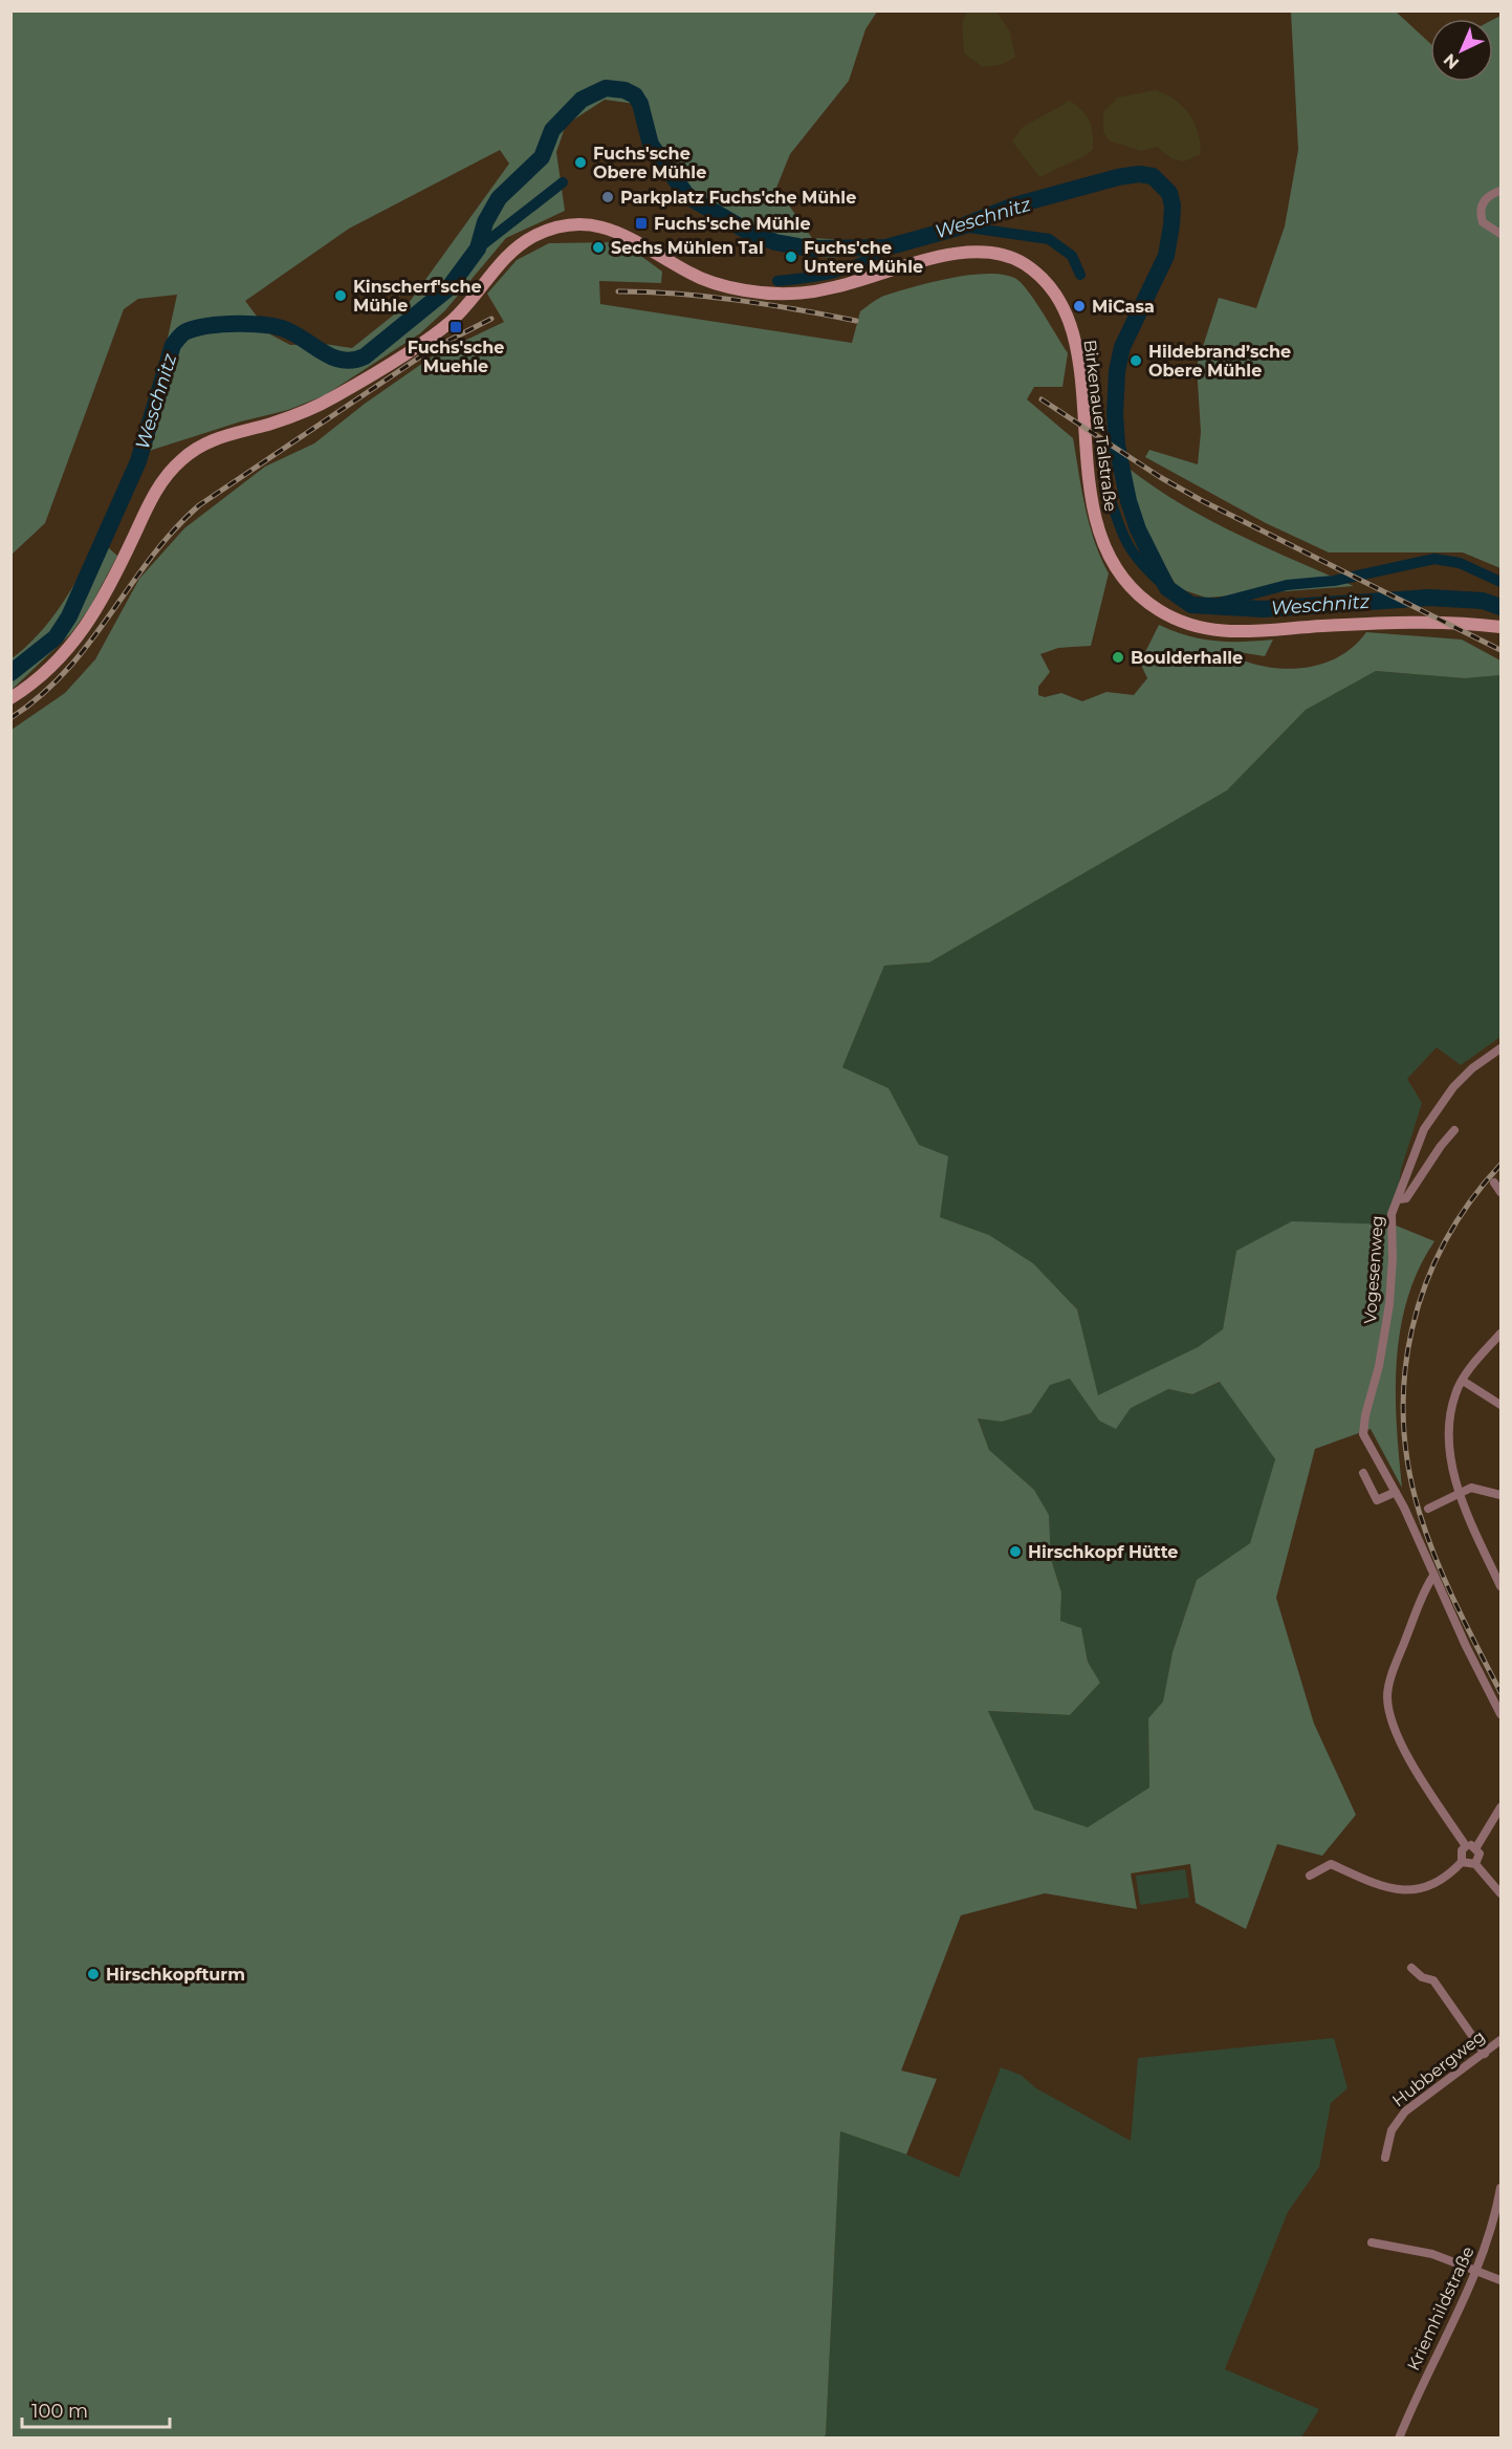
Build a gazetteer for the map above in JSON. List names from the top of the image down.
{
  "streets": {
    "main road": ["Birkenauer Talstraße"],
    "street": ["Vogesenweg", "Hubbergweg", "Kriemhildstraße"]
  },
  "water": ["Weschnitz"],
  "places": {
    "other": [
      "Fuchs'sche Obere Mühle",
      "Parkplatz Fuchs'che Mühle",
      "Sechs Mühlen Tal",
      "Fuchs'che Untere Mühle",
      "Kinscherf'sche Mühle",
      "MiCasa",
      "Hildebrand’sche Obere Mühle",
      "Boulderhalle",
      "Hirschkopf Hütte",
      "Hirschkopfturm"
    ],
    "transit": ["Fuchs'sche Mühle", "Fuchs'sche Muehle"]
  },
  "scale_bar": "100 m",
  "north": "bottom left"
}
